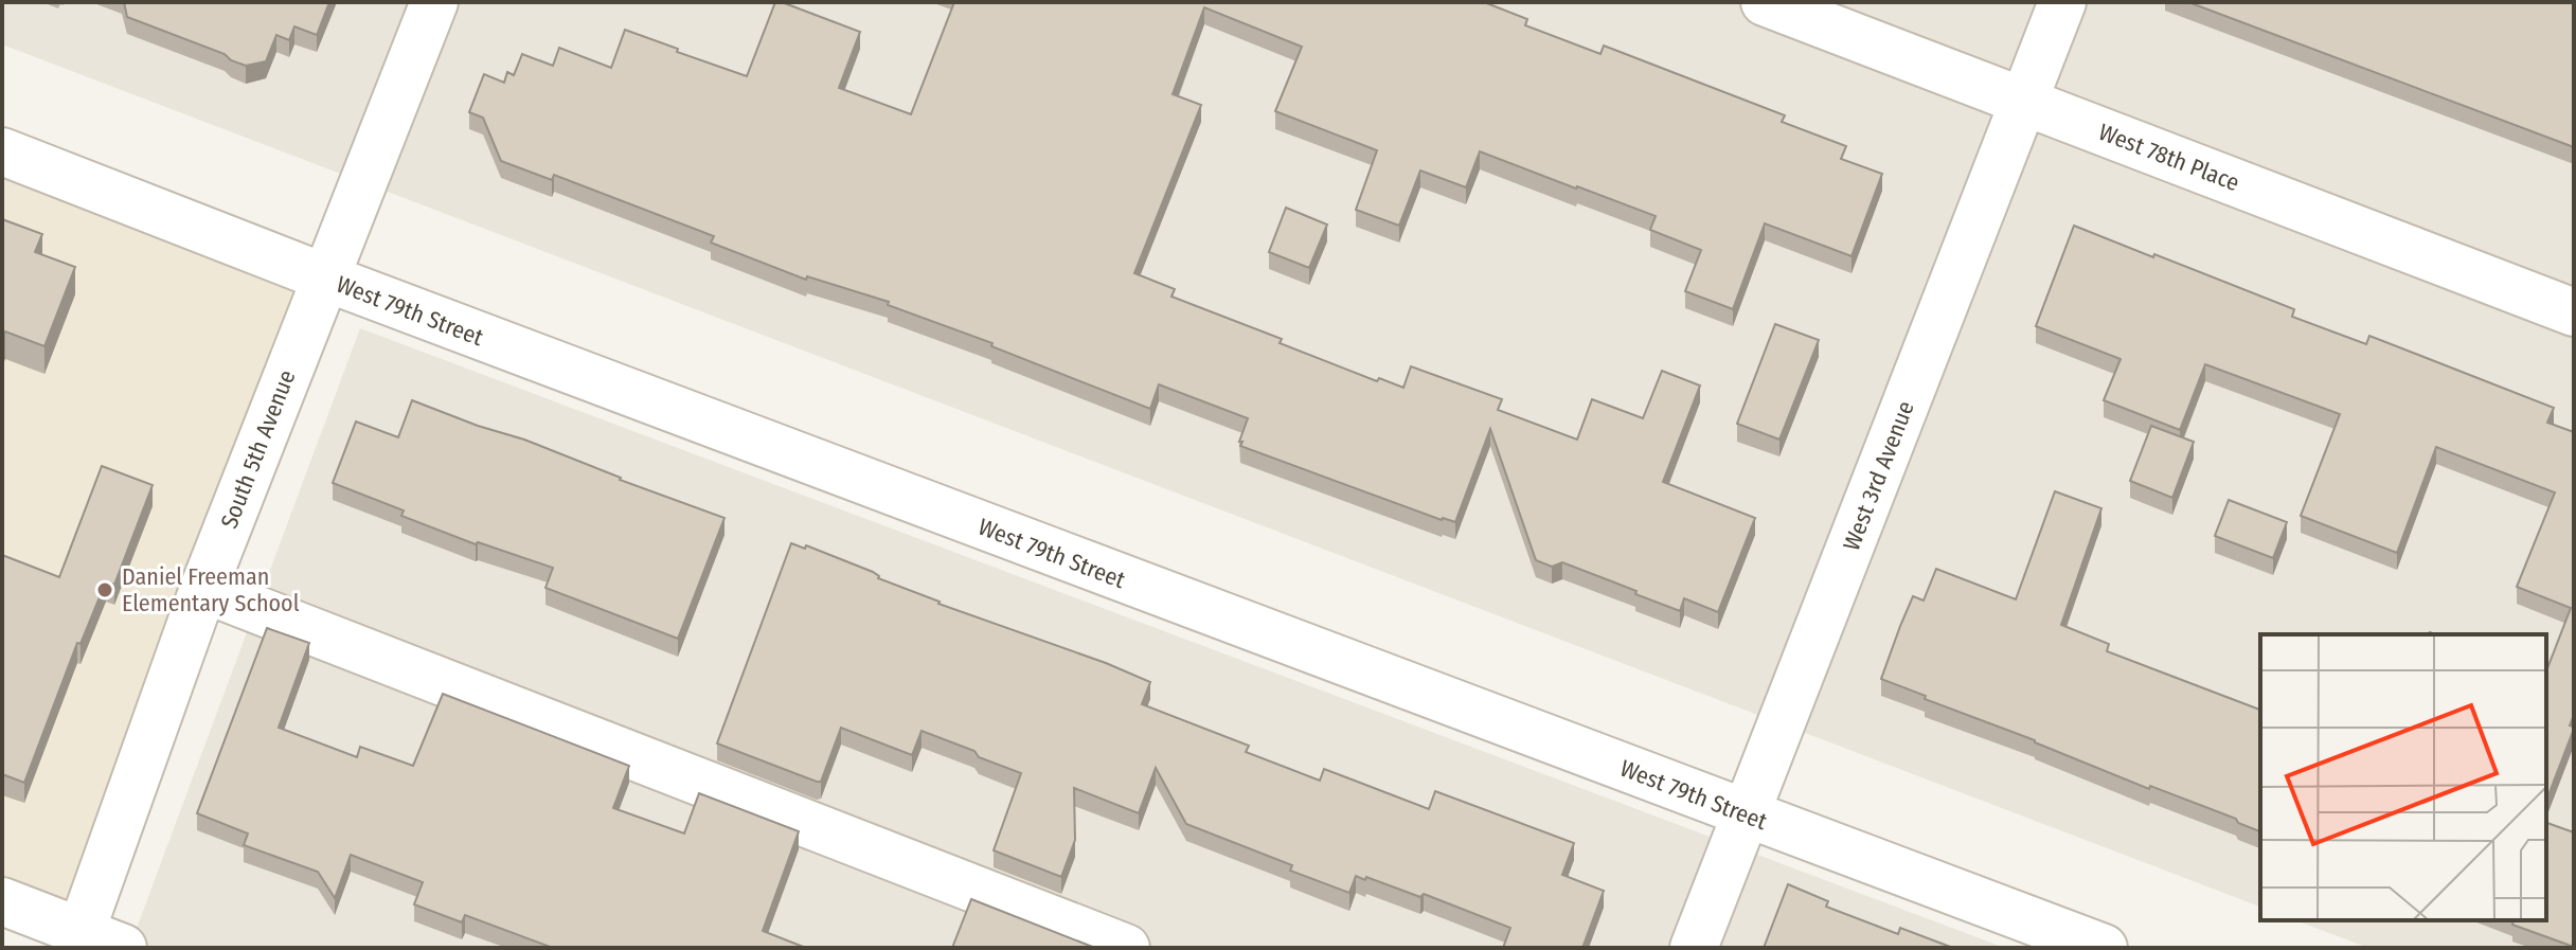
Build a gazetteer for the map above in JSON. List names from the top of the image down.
{
  "streets": {
    "street": [
      "West 78th Place",
      "West 79th Street",
      "South 5th Avenue",
      "West 3rd Avenue"
    ]
  },
  "crossings": [
    ["West 78th Place", "West 3rd Avenue"],
    ["West 79th Street", "South 5th Avenue"],
    ["West 79th Street", "West 3rd Avenue"]
  ],
  "places": ["Daniel Freeman Elementary School"]
}
